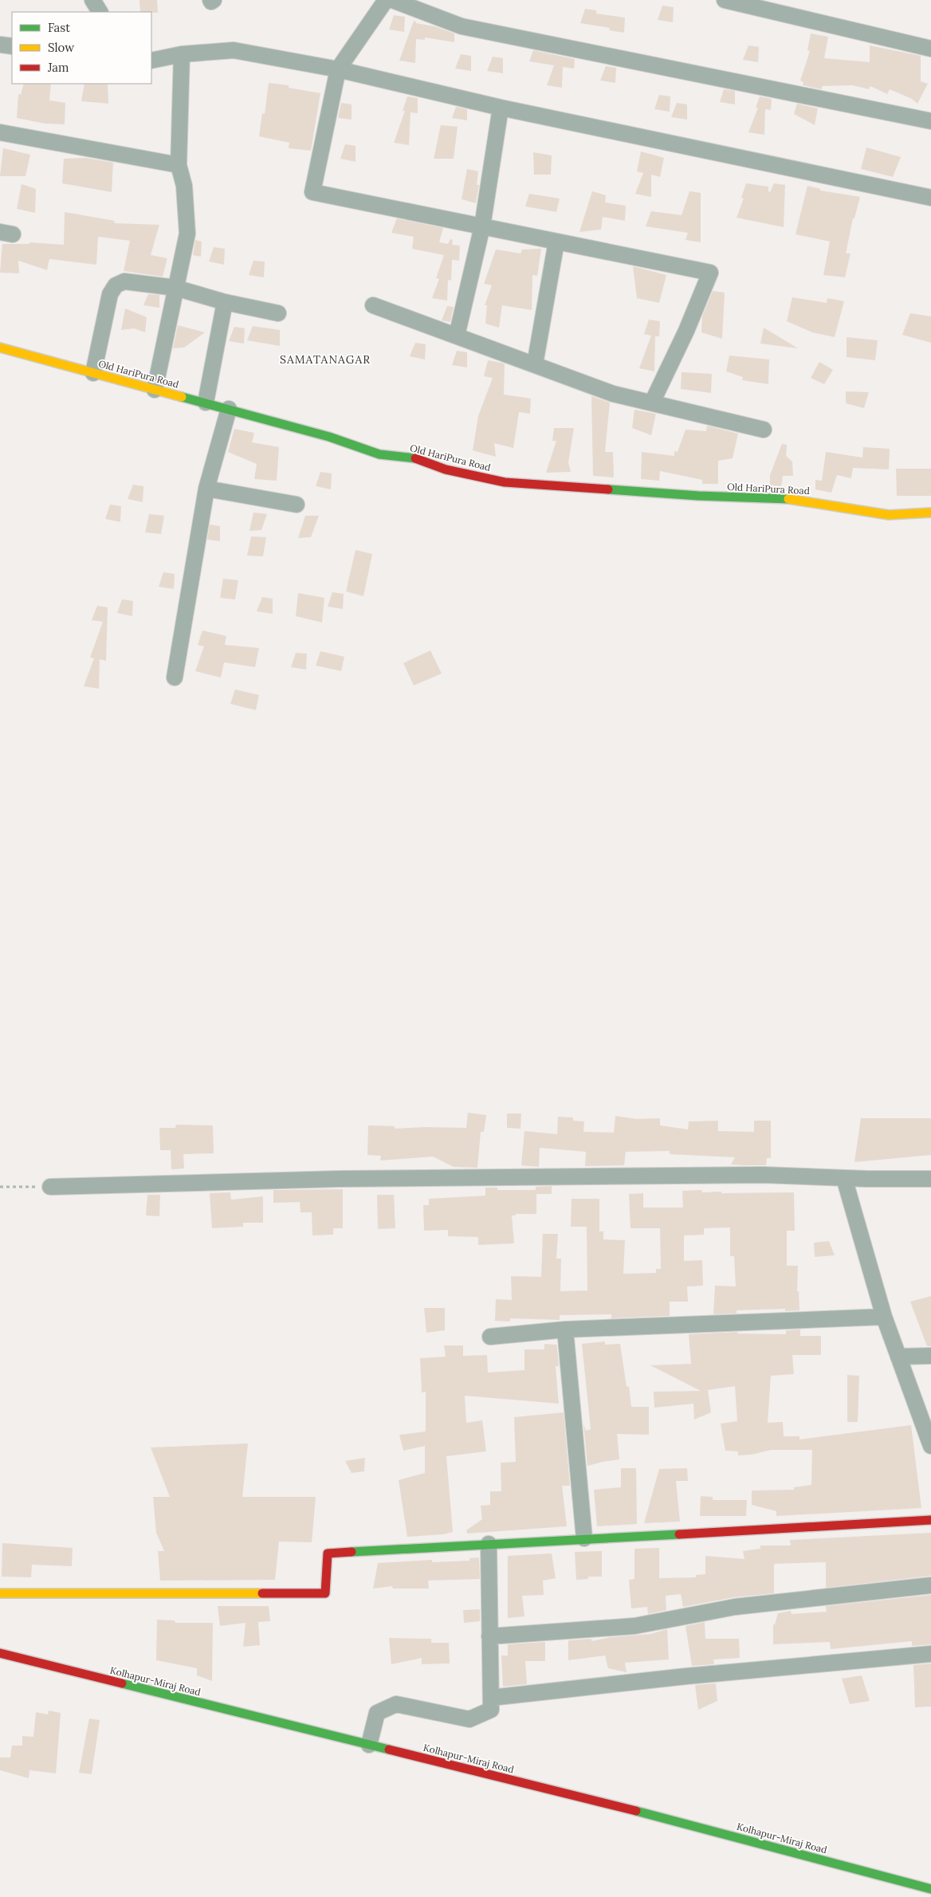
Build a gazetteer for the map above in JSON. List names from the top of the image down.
{
  "streets": {
    "street": ["Old HariPura Road", "Kolhapur-Miraj Road"]
  },
  "districts": ["SAMATANAGAR"],
  "legend": ["Fast", "Slow", "Jam"]
}
